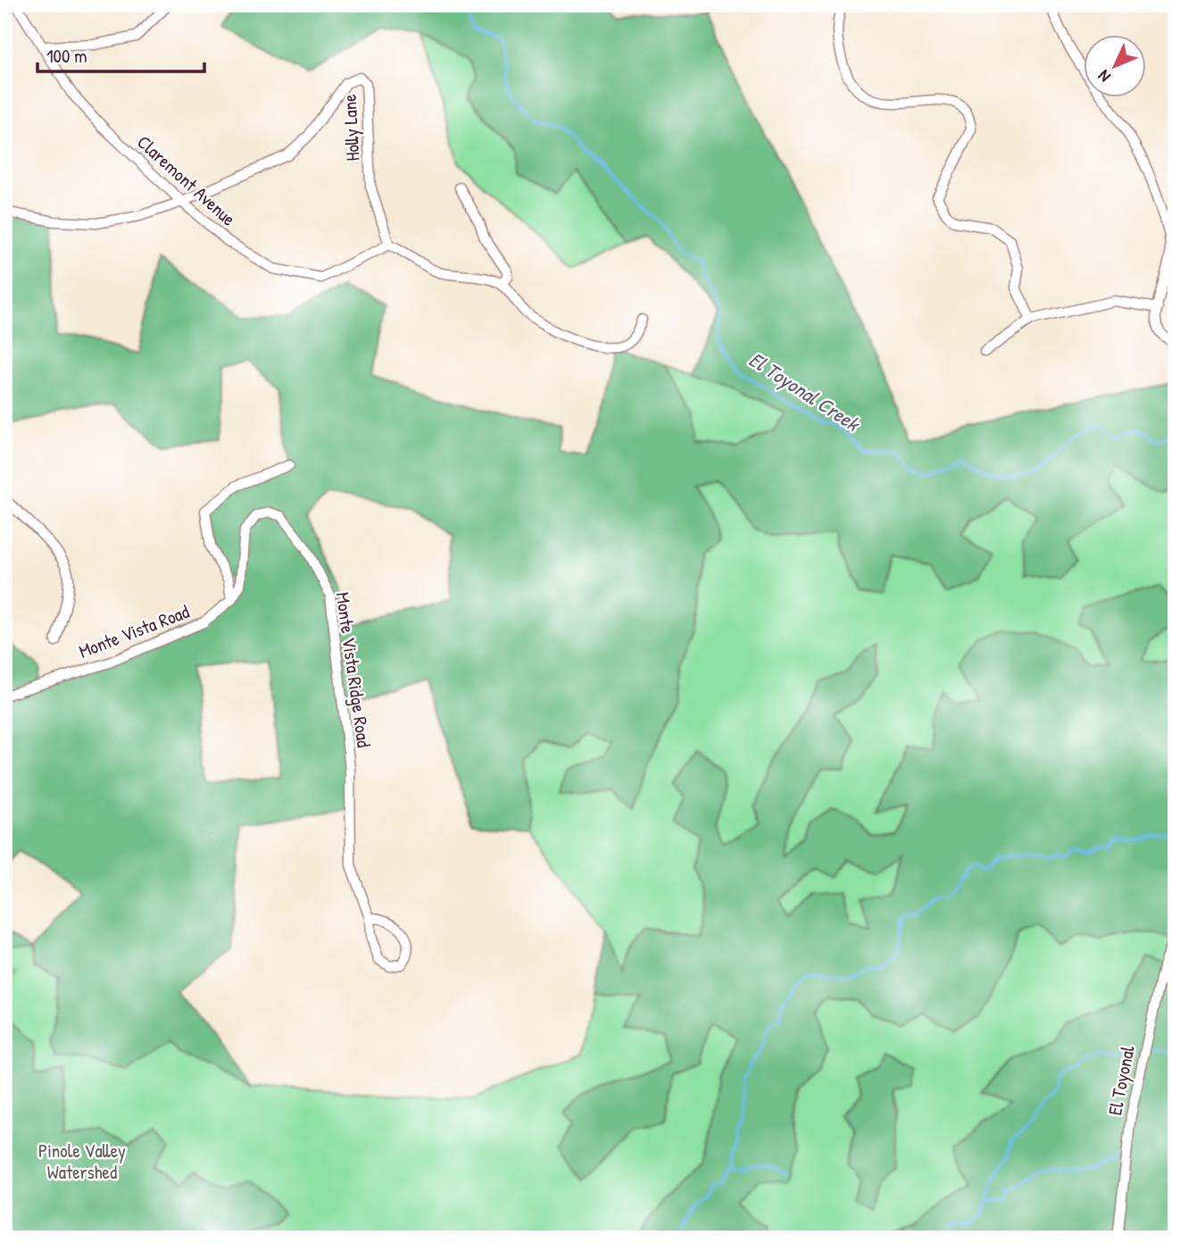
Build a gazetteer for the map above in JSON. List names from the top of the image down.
{
  "streets": {
    "street": [
      "Holly Lane",
      "Claremont Avenue",
      "Monte Vista Road",
      "Monte Vista Ridge Road",
      "El Toyonal"
    ]
  },
  "crossings": [
    ["Holly Lane", "Claremont Avenue"],
    ["Monte Vista Road", "Monte Vista Ridge Road"]
  ],
  "water": ["El Toyonal Creek"],
  "parks": ["Pinole Valley Watershed"],
  "scale_bar": "100 m",
  "north": "bottom left"
}
